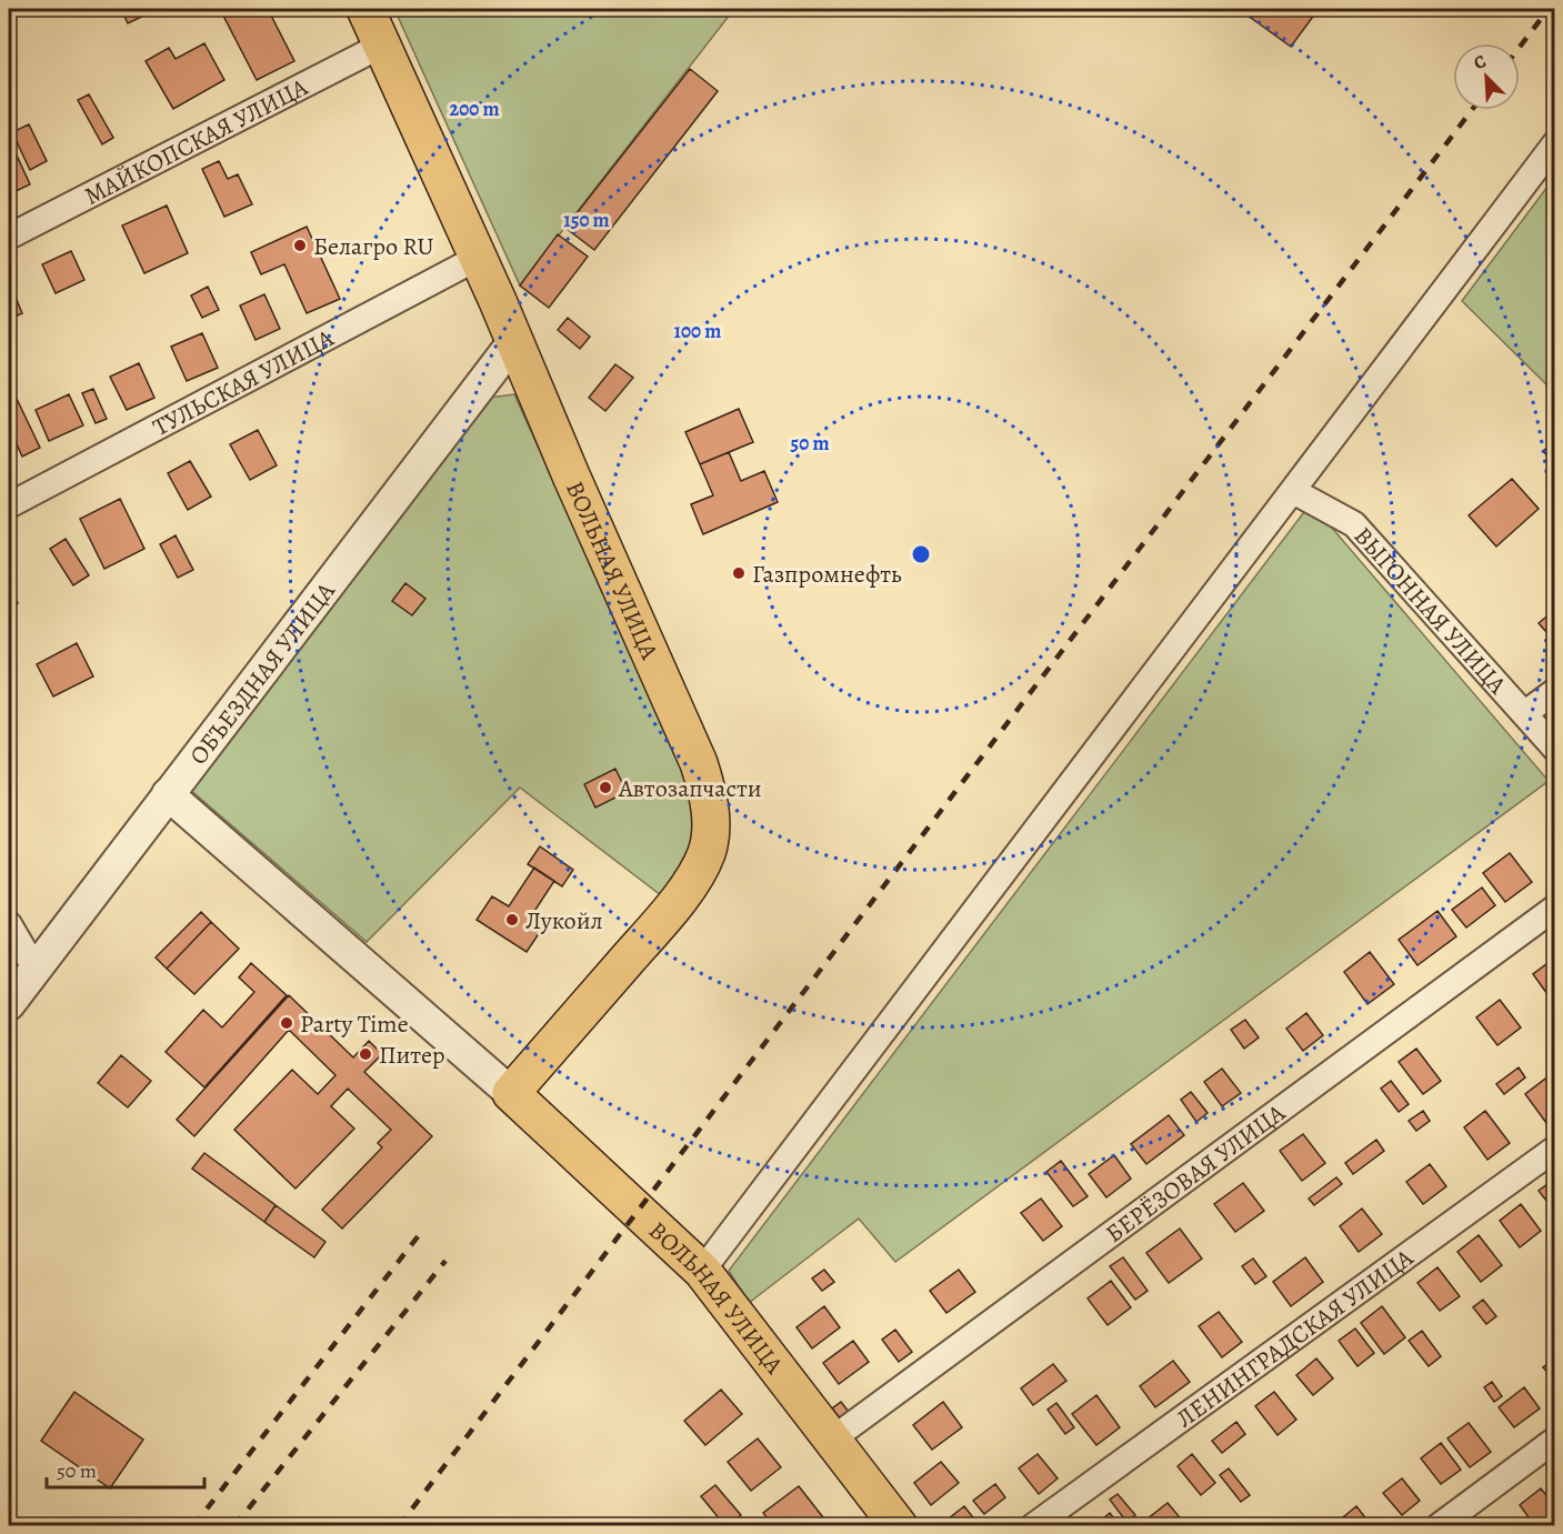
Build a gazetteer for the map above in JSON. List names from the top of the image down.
{
  "streets": {
    "main road": ["ВОЛЬНАЯ УЛИЦА"],
    "street": [
      "МАЙКОПСКАЯ УЛИЦА",
      "ТУЛЬСКАЯ УЛИЦА",
      "ВЫГОННАЯ УЛИЦА",
      "ОБЪЕЗДНАЯ УЛИЦА",
      "БЕРЁЗОВАЯ УЛИЦА",
      "ЛЕНИНГРАДСКАЯ УЛИЦА"
    ]
  },
  "crossings": [
    ["МАЙКОПСКАЯ УЛИЦА", "ВОЛЬНАЯ УЛИЦА"],
    ["ТУЛЬСКАЯ УЛИЦА", "ВОЛЬНАЯ УЛИЦА"],
    ["ВОЛЬНАЯ УЛИЦА", "ОБЪЕЗДНАЯ УЛИЦА"],
    ["ВОЛЬНАЯ УЛИЦА", "БЕРЁЗОВАЯ УЛИЦА"]
  ],
  "places": [
    "Белагро RU",
    "Газпромнефть",
    "Автозапчасти",
    "Лукойл",
    "Party Time",
    "Питер"
  ],
  "scale_bar": "50 m",
  "north": "top left",
  "rings": [
    "200 m",
    "150 m",
    "100 m",
    "50 m"
  ]
}
